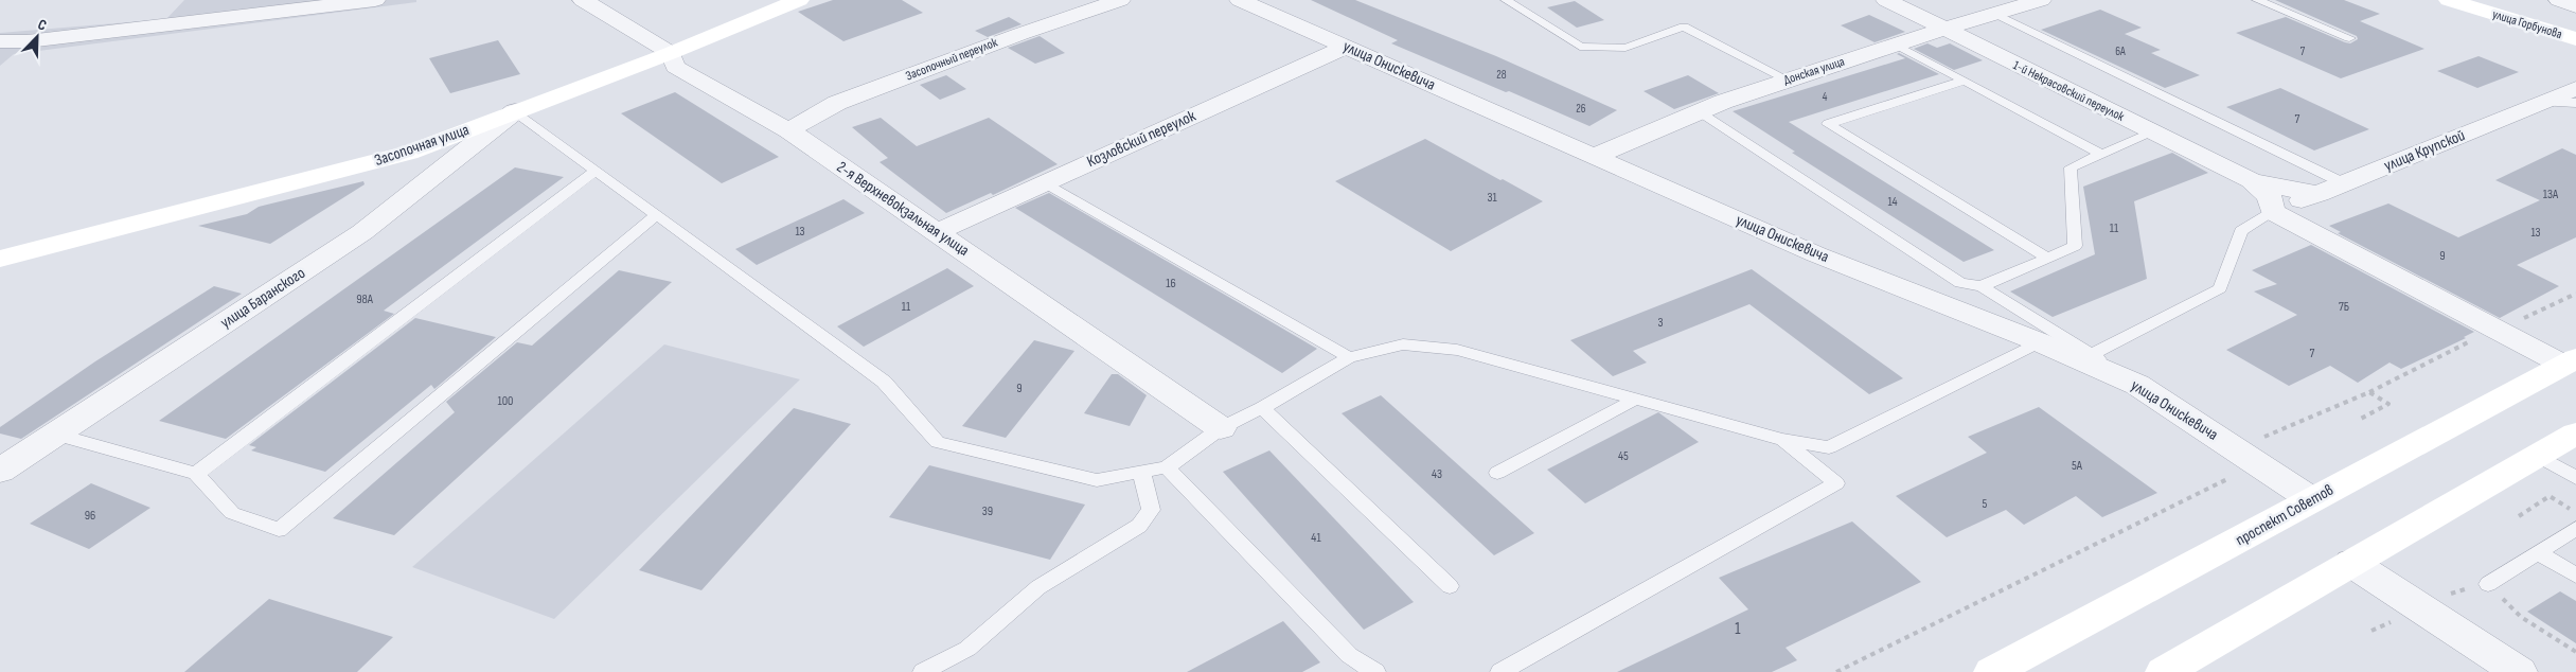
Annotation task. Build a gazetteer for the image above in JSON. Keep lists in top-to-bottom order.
{
  "streets": {
    "main road": ["улица Горбунова", "Засопочная улица", "проспект Советов"],
    "street": [
      "Засопочный переулок",
      "улица Онискевича",
      "Донская улица",
      "1-й Некрасовский переулок",
      "Козловский переулок",
      "улица Крупской",
      "2-я Верхневокзальная улица",
      "улица Баранского"
    ]
  },
  "crossings": [
    ["Засопочный переулок", "2-я Верхневокзальная улица"],
    ["улица Онискевича", "Донская улица"],
    ["улица Онискевича", "Козловский переулок"],
    ["улица Онискевича", "проспект Советов"],
    ["Донская улица", "1-й Некрасовский переулок"],
    ["Козловский переулок", "2-я Верхневокзальная улица"],
    ["Засопочная улица", "2-я Верхневокзальная улица"],
    ["Засопочная улица", "улица Баранского"]
  ],
  "house_numbers": [
    "6А",
    "7",
    "28",
    "4",
    "26",
    "7",
    "13А",
    "31",
    "14",
    "11",
    "13",
    "13",
    "9",
    "16",
    "98А",
    "11",
    "7Б",
    "3",
    "7",
    "9",
    "100",
    "45",
    "5А",
    "43",
    "5",
    "39",
    "96",
    "41",
    "1"
  ],
  "north": "top right"
}
